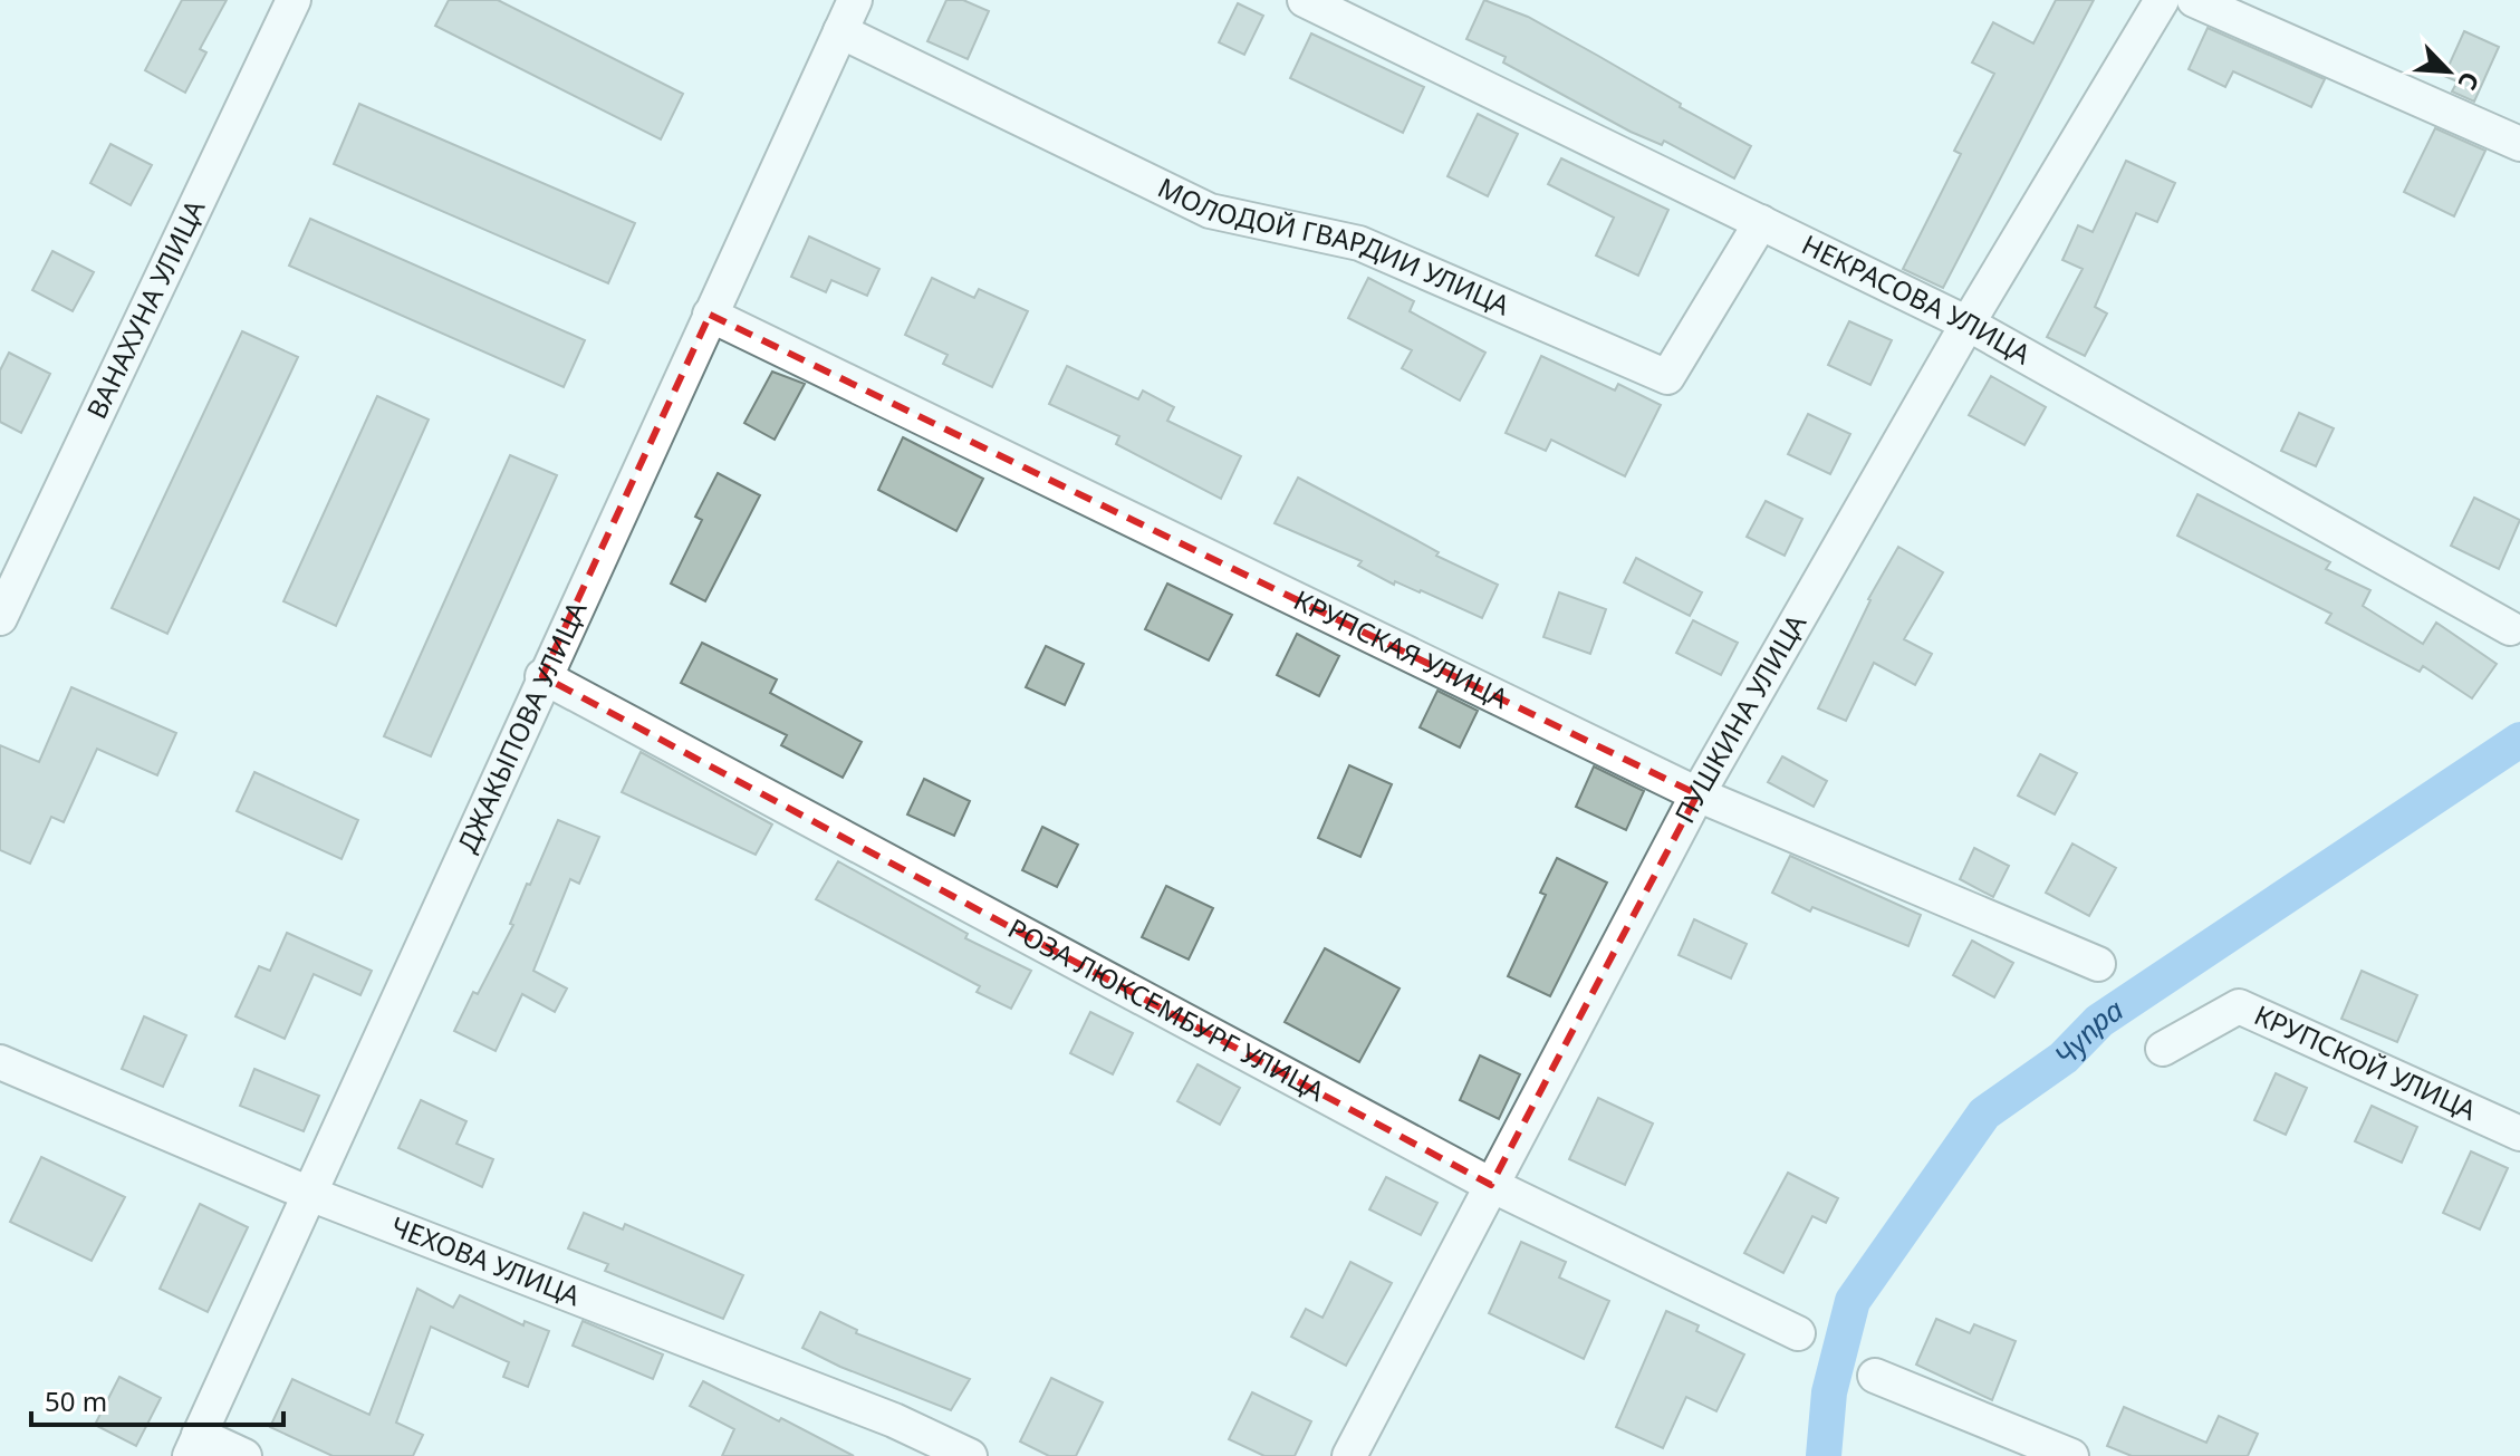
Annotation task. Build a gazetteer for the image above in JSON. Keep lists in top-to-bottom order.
{
  "streets": {
    "street": [
      "МОЛОДОЙ ГВАРДИИ УЛИЦА",
      "НЕКРАСОВА УЛИЦА",
      "ВАНАХУНА УЛИЦА",
      "КРУПСКАЯ УЛИЦА",
      "ПУШКИНА УЛИЦА",
      "ДЖАКЫПОВА УЛИЦА",
      "РОЗА ЛЮКСЕМБУРГ УЛИЦА",
      "КРУПСКОЙ УЛИЦА",
      "ЧЕХОВА УЛИЦА"
    ]
  },
  "crossings": [
    ["МОЛОДОЙ ГВАРДИИ УЛИЦА", "НЕКРАСОВА УЛИЦА"],
    ["МОЛОДОЙ ГВАРДИИ УЛИЦА", "ДЖАКЫПОВА УЛИЦА"],
    ["НЕКРАСОВА УЛИЦА", "ПУШКИНА УЛИЦА"],
    ["КРУПСКАЯ УЛИЦА", "ПУШКИНА УЛИЦА"],
    ["КРУПСКАЯ УЛИЦА", "ДЖАКЫПОВА УЛИЦА"],
    ["ПУШКИНА УЛИЦА", "РОЗА ЛЮКСЕМБУРГ УЛИЦА"],
    ["ДЖАКЫПОВА УЛИЦА", "РОЗА ЛЮКСЕМБУРГ УЛИЦА"],
    ["ДЖАКЫПОВА УЛИЦА", "ЧЕХОВА УЛИЦА"]
  ],
  "water": ["Чупра"],
  "scale_bar": "50 m",
  "north": "bottom right"
}
